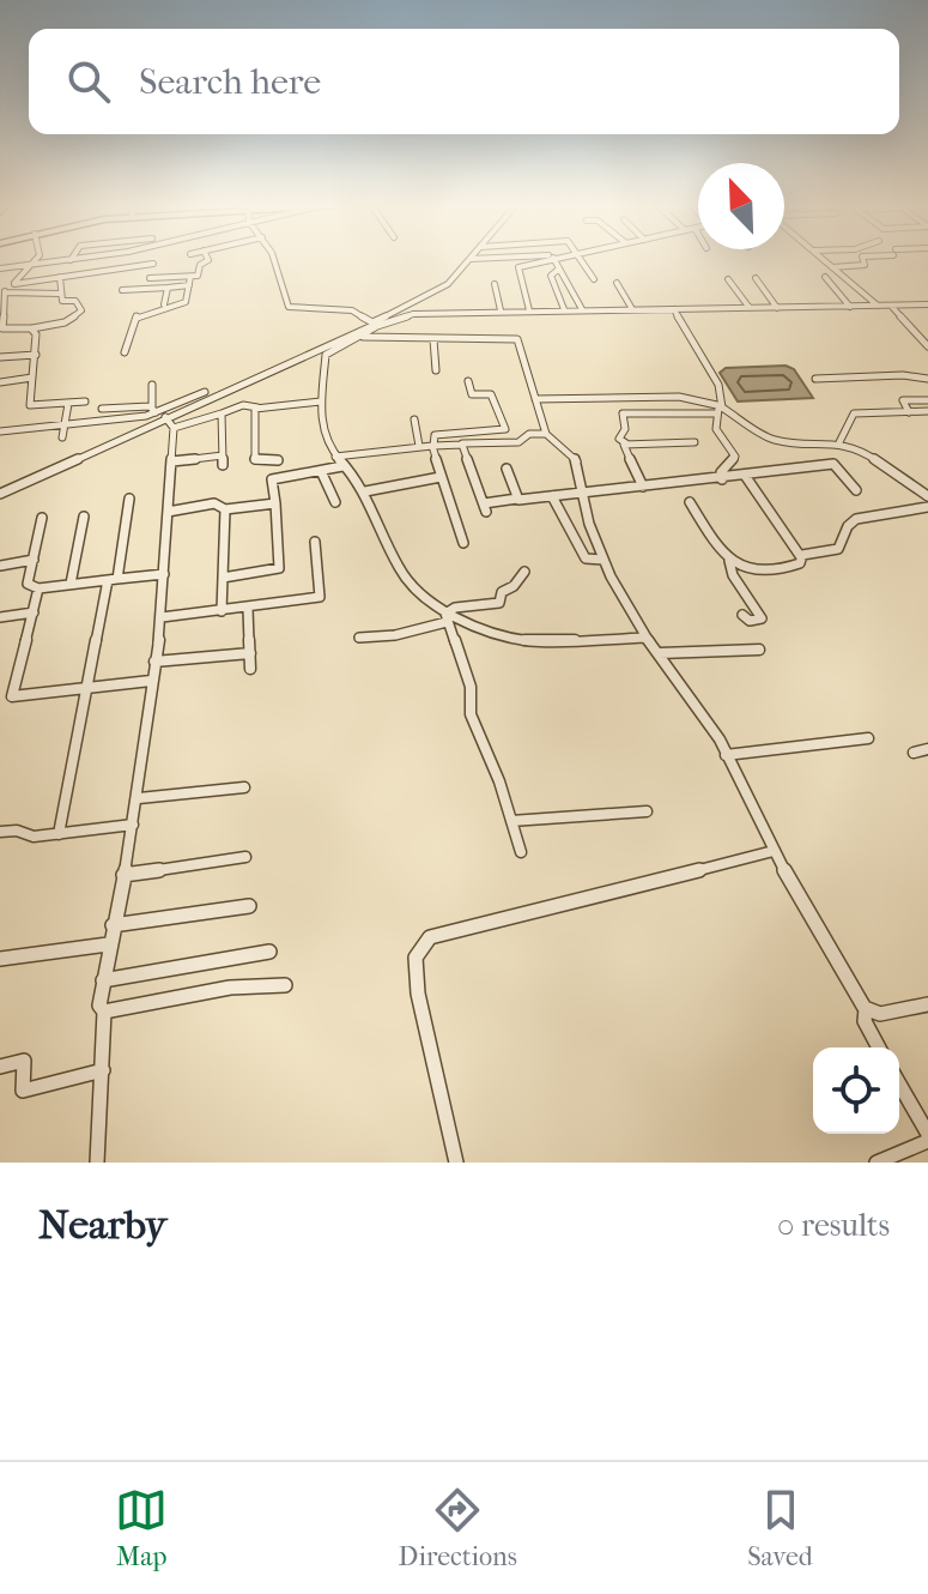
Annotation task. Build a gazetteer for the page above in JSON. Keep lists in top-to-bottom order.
{
  "north": "top left",
  "page": {
    "search": "Search here",
    "heading": ["Nearby", "0 results"],
    "nav": ["Map", "Directions", "Saved"]
  }
}
